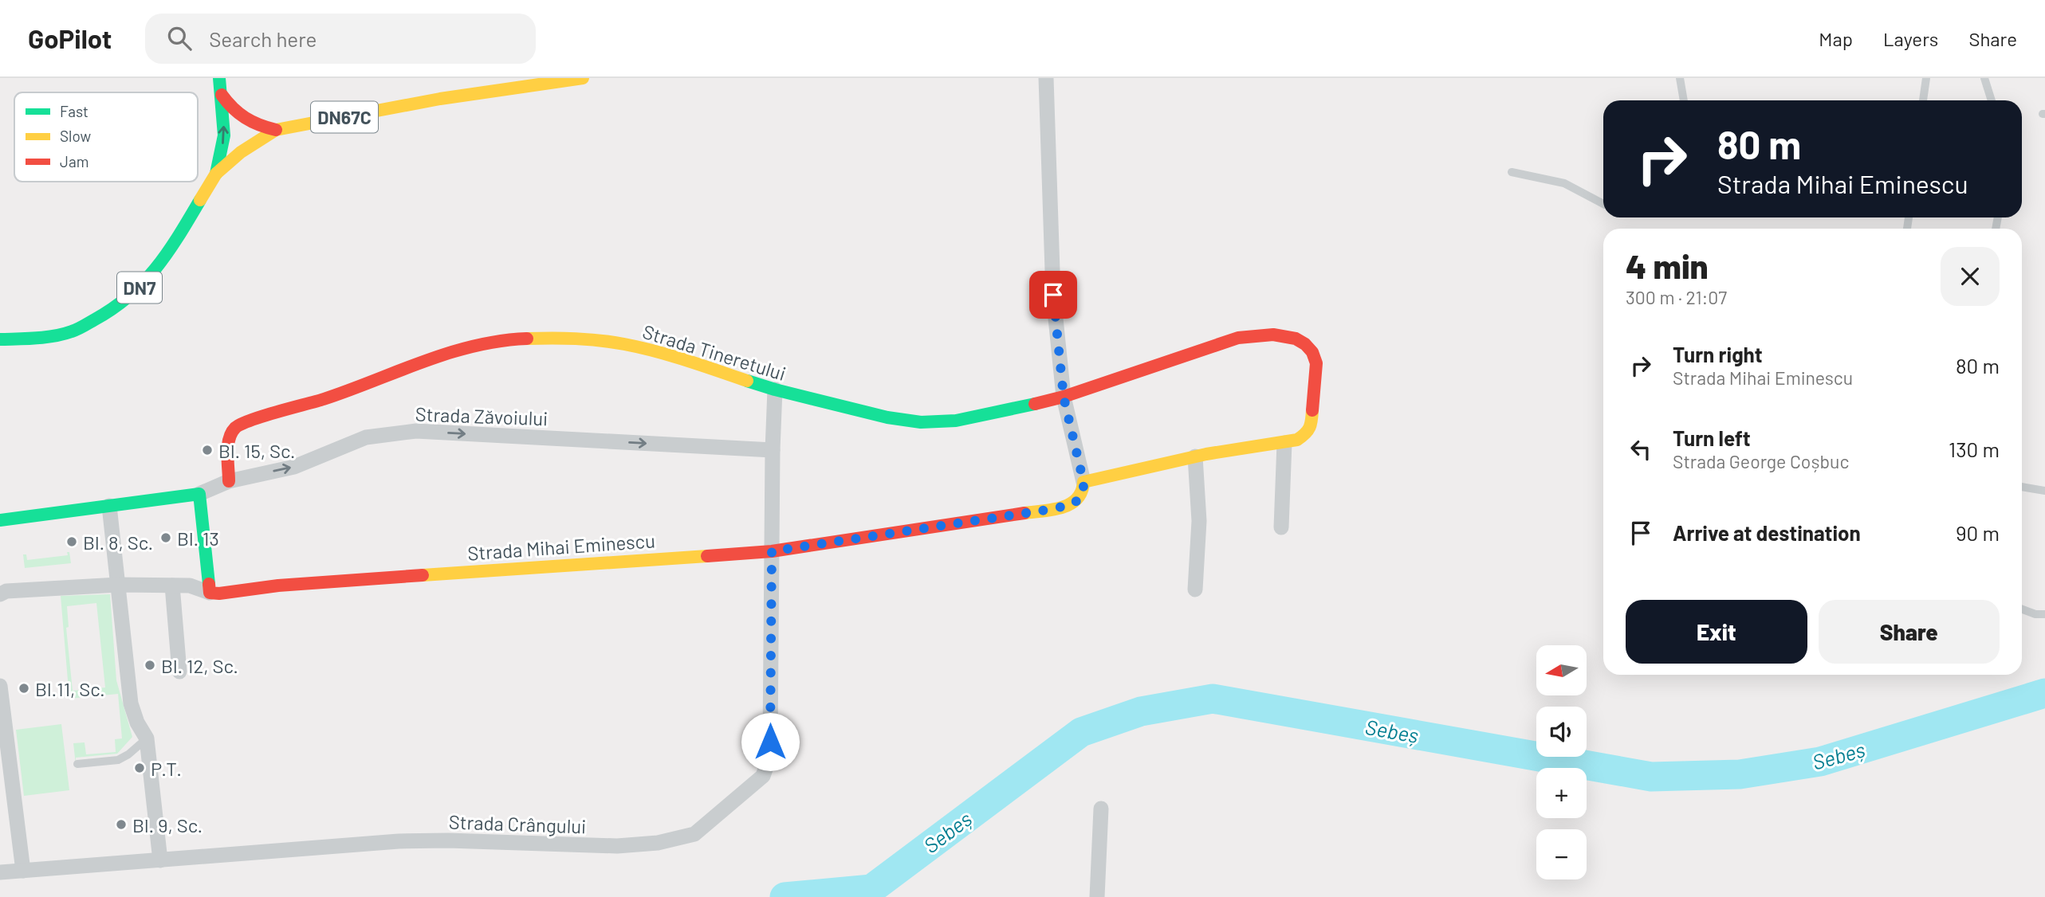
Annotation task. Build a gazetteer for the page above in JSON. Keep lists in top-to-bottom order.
{
  "streets": {
    "street": [
      "DN67C",
      "DN7",
      "Strada Tineretului",
      "Strada Zăvoiului",
      "Strada Mihai Eminescu",
      "Strada Crângului"
    ]
  },
  "crossings": [
    ["DN67C", "DN7"],
    ["Strada Tineretului", "Strada Zăvoiului"],
    ["Strada Tineretului", "Strada Crângului"],
    ["Strada Zăvoiului", "Strada Crângului"],
    ["Strada Mihai Eminescu", "Strada Crângului"]
  ],
  "one_way": ["Strada Zăvoiului"],
  "water": ["Sebeș"],
  "places": [
    "Bl. 15, Sc.",
    "Bl. 13",
    "Bl. 8, Sc.",
    "Bl. 12, Sc.",
    "Bl.11, Sc.",
    "P.T.",
    "Bl. 9, Sc."
  ],
  "legend": ["Fast", "Slow", "Jam"],
  "north": "left",
  "page": {
    "header": "GoPilot",
    "search": "Search here",
    "nav": ["Map", "Layers", "Share"],
    "turn": ["80 m", "Strada Mihai Eminescu"],
    "heading": ["4 min", "300 m · 21:07"],
    "list": [
      {
        "name": "Turn right",
        "note": "Strada Mihai Eminescu",
        "value": "80 m"
      },
      {
        "name": "Turn left",
        "note": "Strada George Coșbuc",
        "value": "130 m"
      },
      {
        "name": "Arrive at destination",
        "value": "90 m"
      }
    ],
    "buttons": ["Exit", "Share"],
    "map_buttons": ["+", "−"]
  }
}
